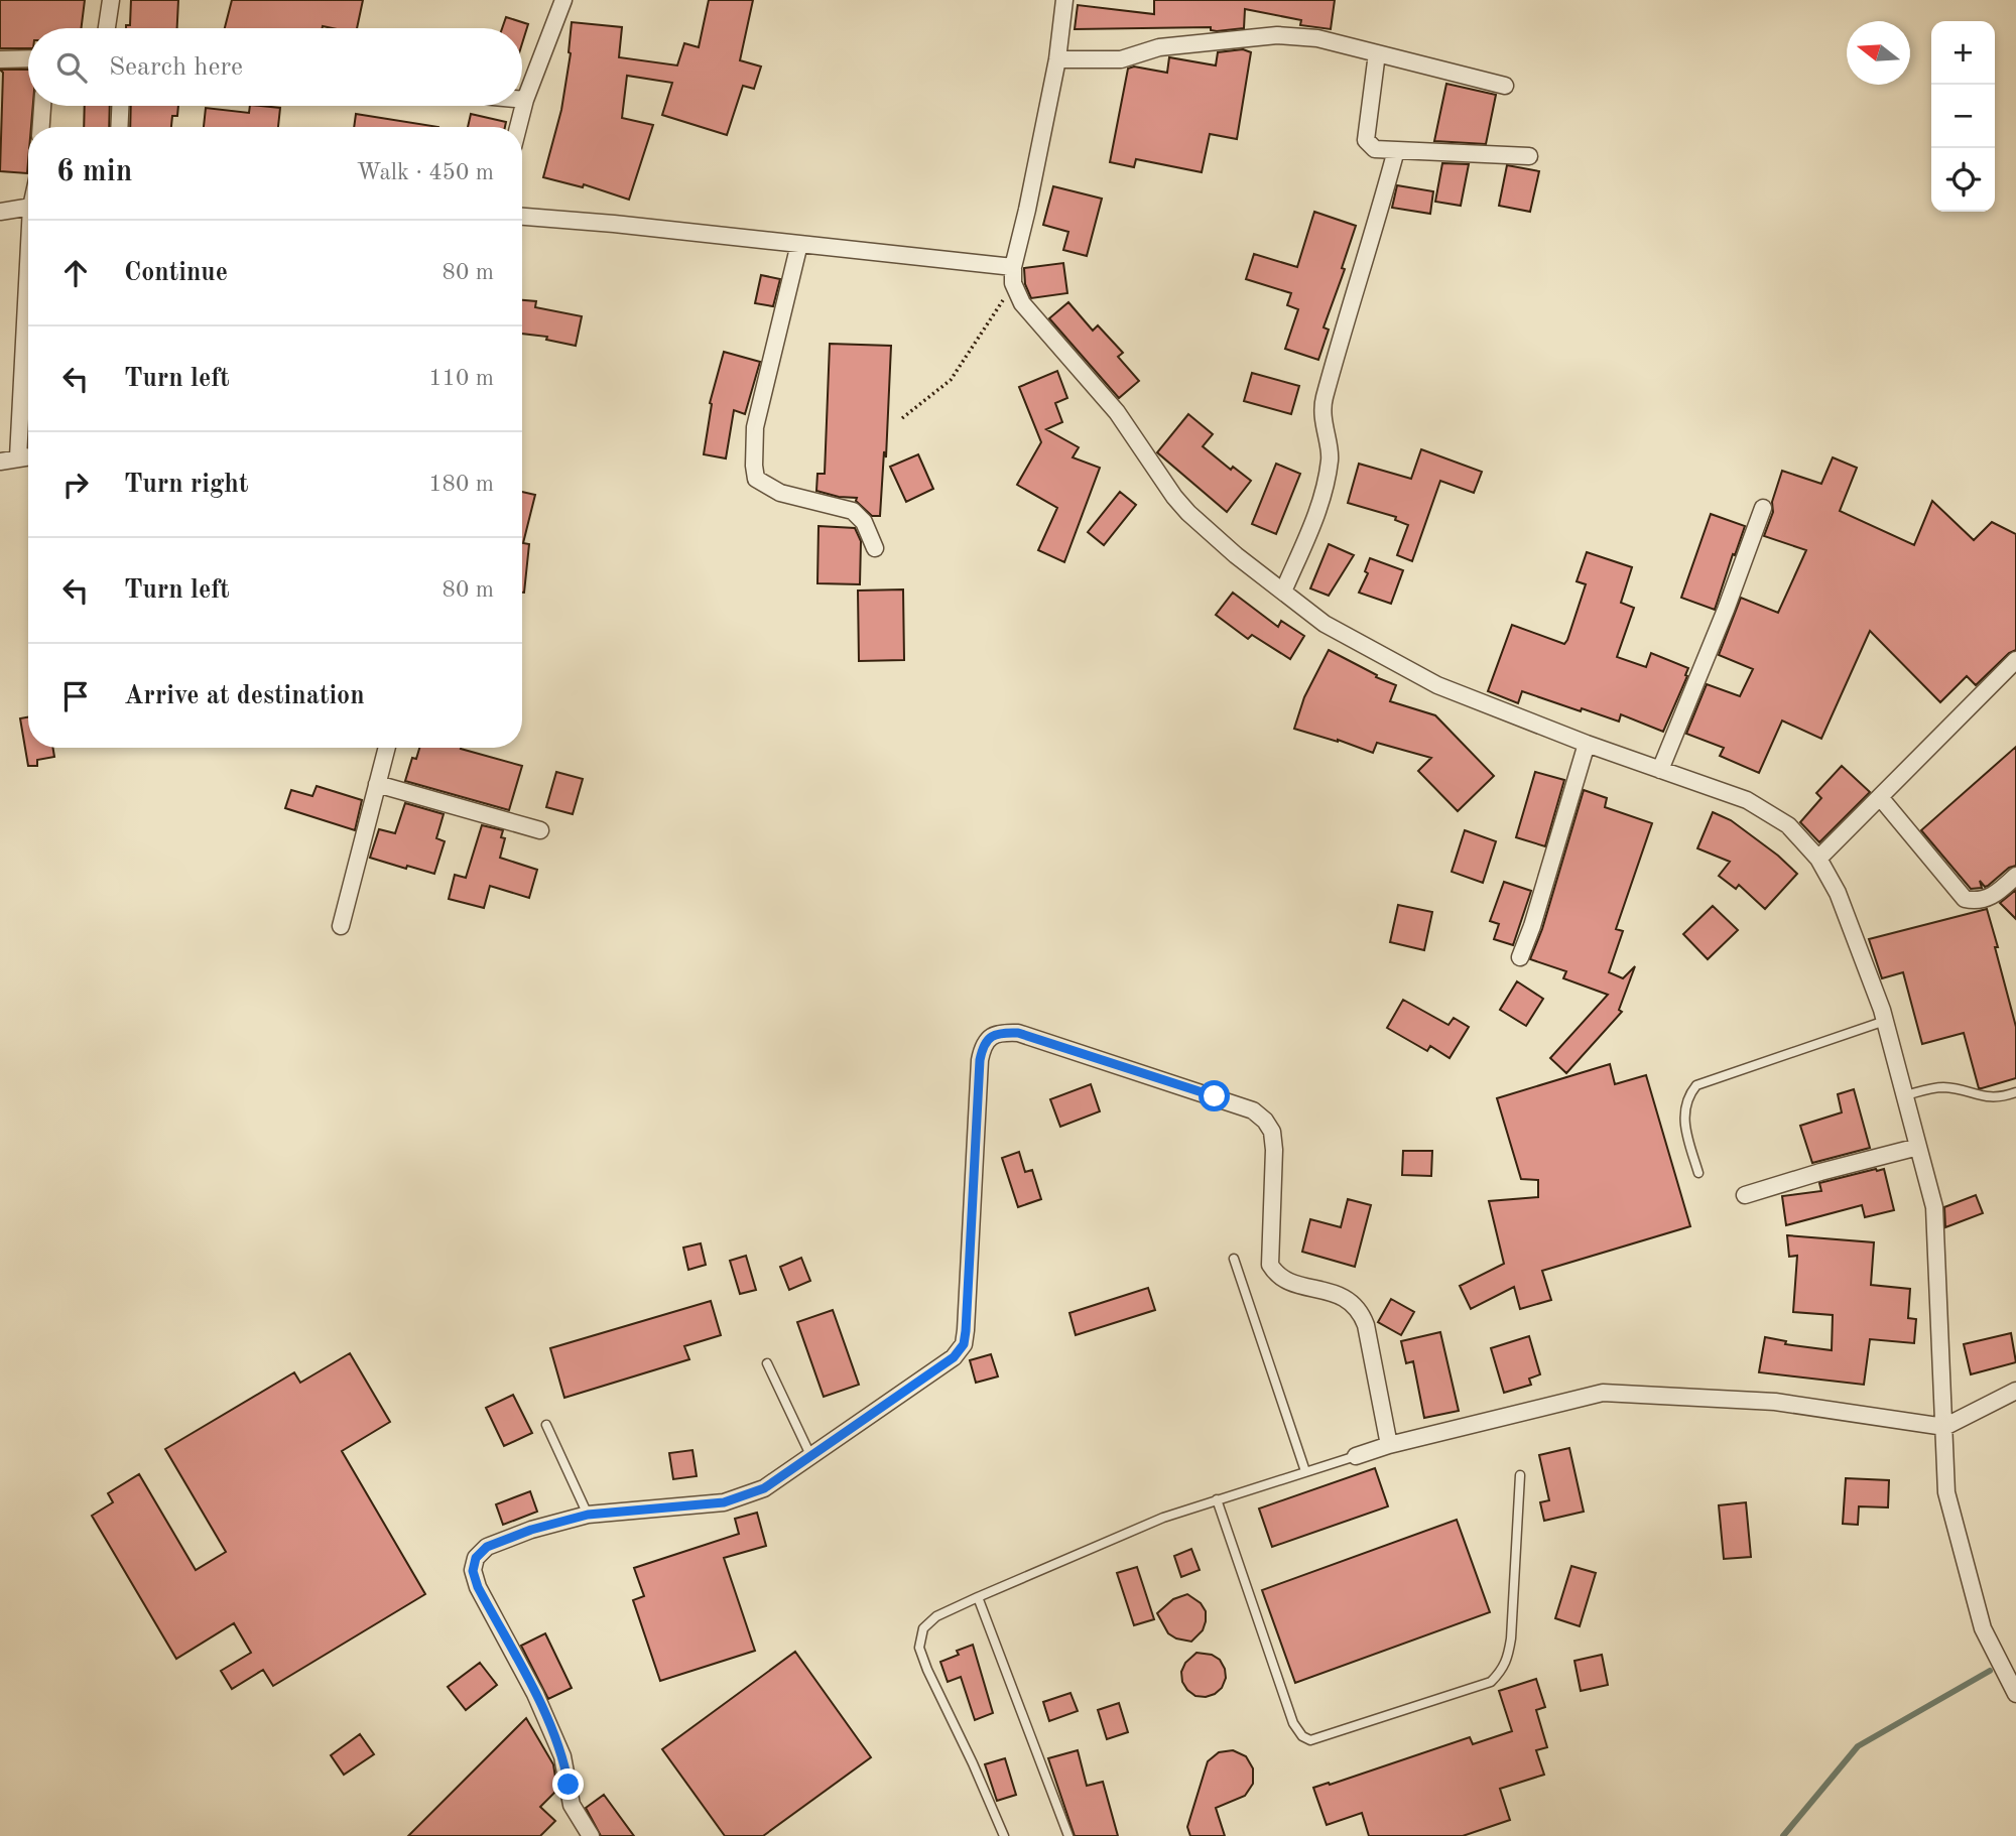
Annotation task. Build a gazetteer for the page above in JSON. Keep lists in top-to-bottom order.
{
  "north": "left",
  "page": {
    "map_buttons": ["+", "−"],
    "search": "Search here",
    "heading": ["6 min", "Walk · 450 m"],
    "list": [
      ["Continue", "80 m"],
      ["Turn left", "110 m"],
      ["Turn right", "180 m"],
      ["Turn left", "80 m"],
      "Arrive at destination"
    ]
  }
}
